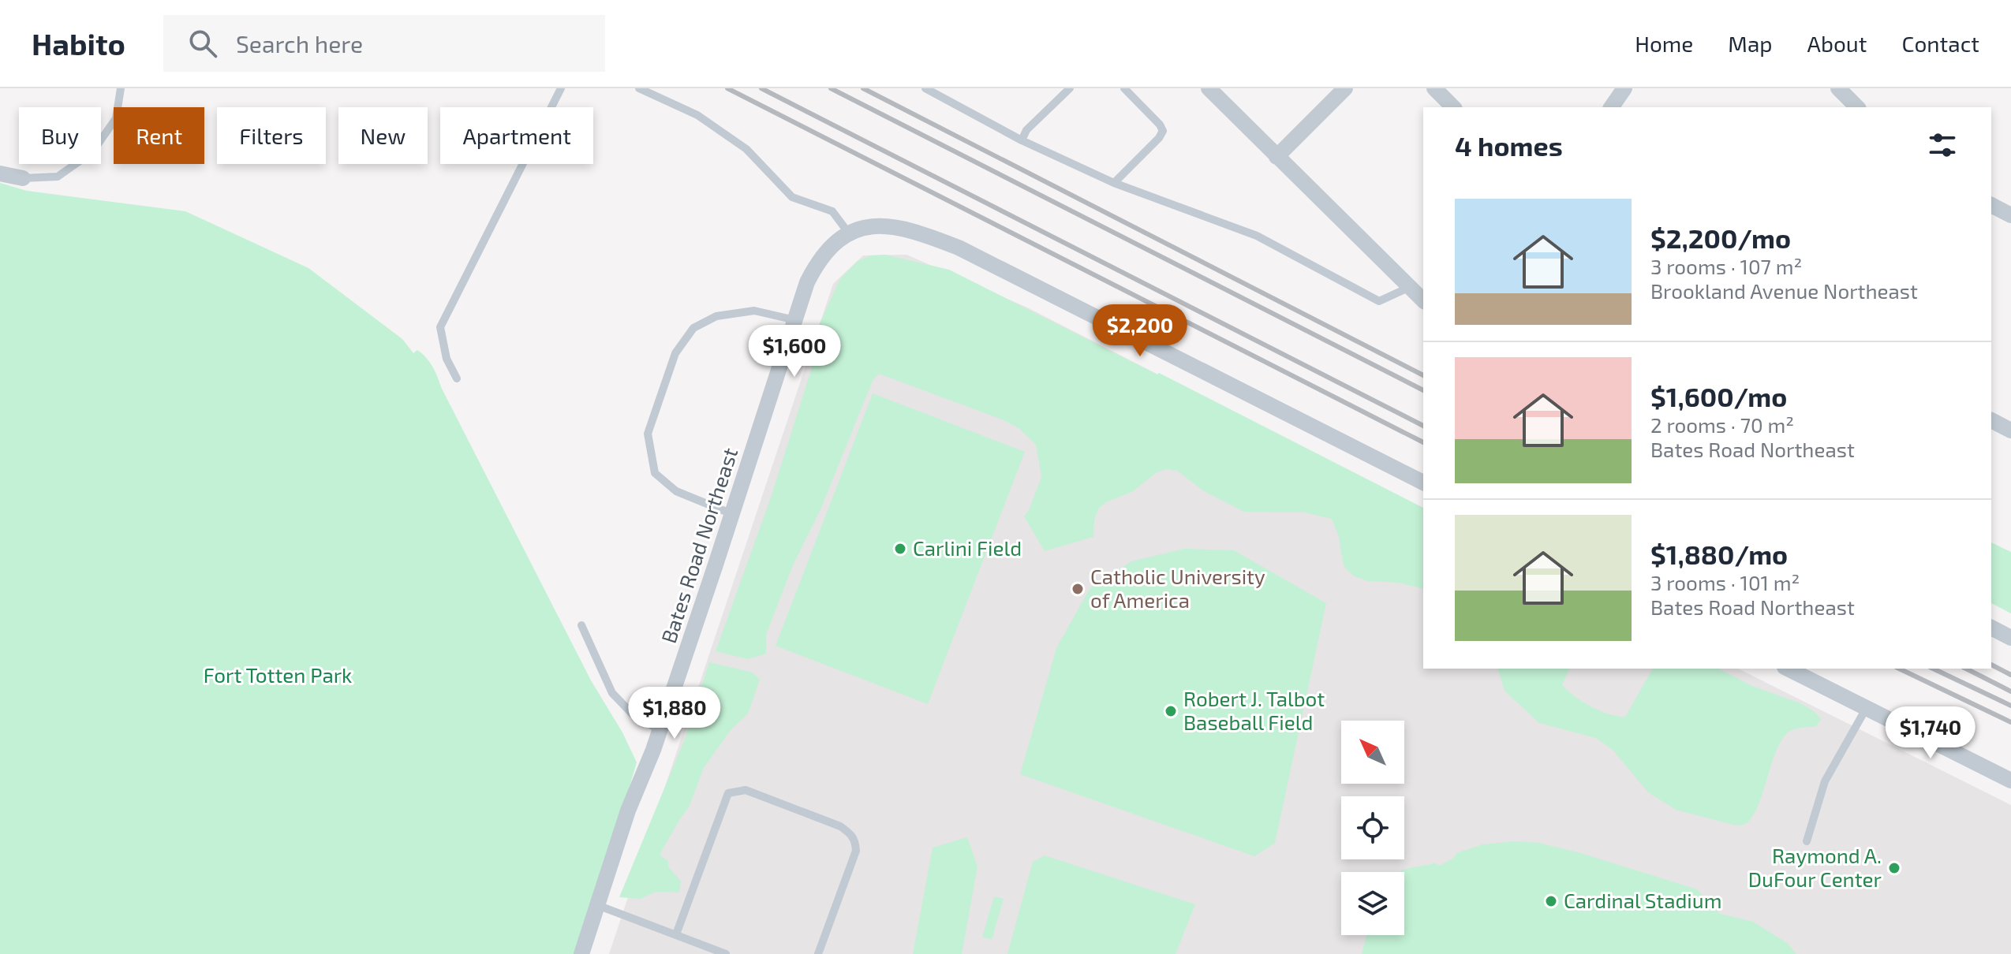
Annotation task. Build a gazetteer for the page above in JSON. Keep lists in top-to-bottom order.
{
  "streets": {
    "street": ["Bates Road Northeast"]
  },
  "parks": ["Fort Totten Park"],
  "places": [
    "Carlini Field",
    "Catholic University of America",
    "Robert J. Talbot Baseball Field",
    "Raymond A. DuFour Center",
    "Cardinal Stadium"
  ],
  "north": "top left",
  "page": {
    "header": "Habito",
    "search": "Search here",
    "nav": [
      "Home",
      "Map",
      "About",
      "Contact"
    ],
    "chip": [
      "Buy",
      "Rent",
      "Filters",
      "New",
      "Apartment"
    ],
    "heading": "4 homes",
    "list": [
      {
        "name": "$2,200/mo",
        "note": "3 rooms · 107 m² · Brookland Avenue Northeast"
      },
      {
        "name": "$1,600/mo",
        "note": "2 rooms · 70 m² · Bates Road Northeast"
      },
      {
        "name": "$1,880/mo",
        "note": "3 rooms · 101 m² · Bates Road Northeast"
      }
    ],
    "price": [
      "$2,200",
      "$1,600",
      "$1,880",
      "$1,740"
    ]
  }
}
